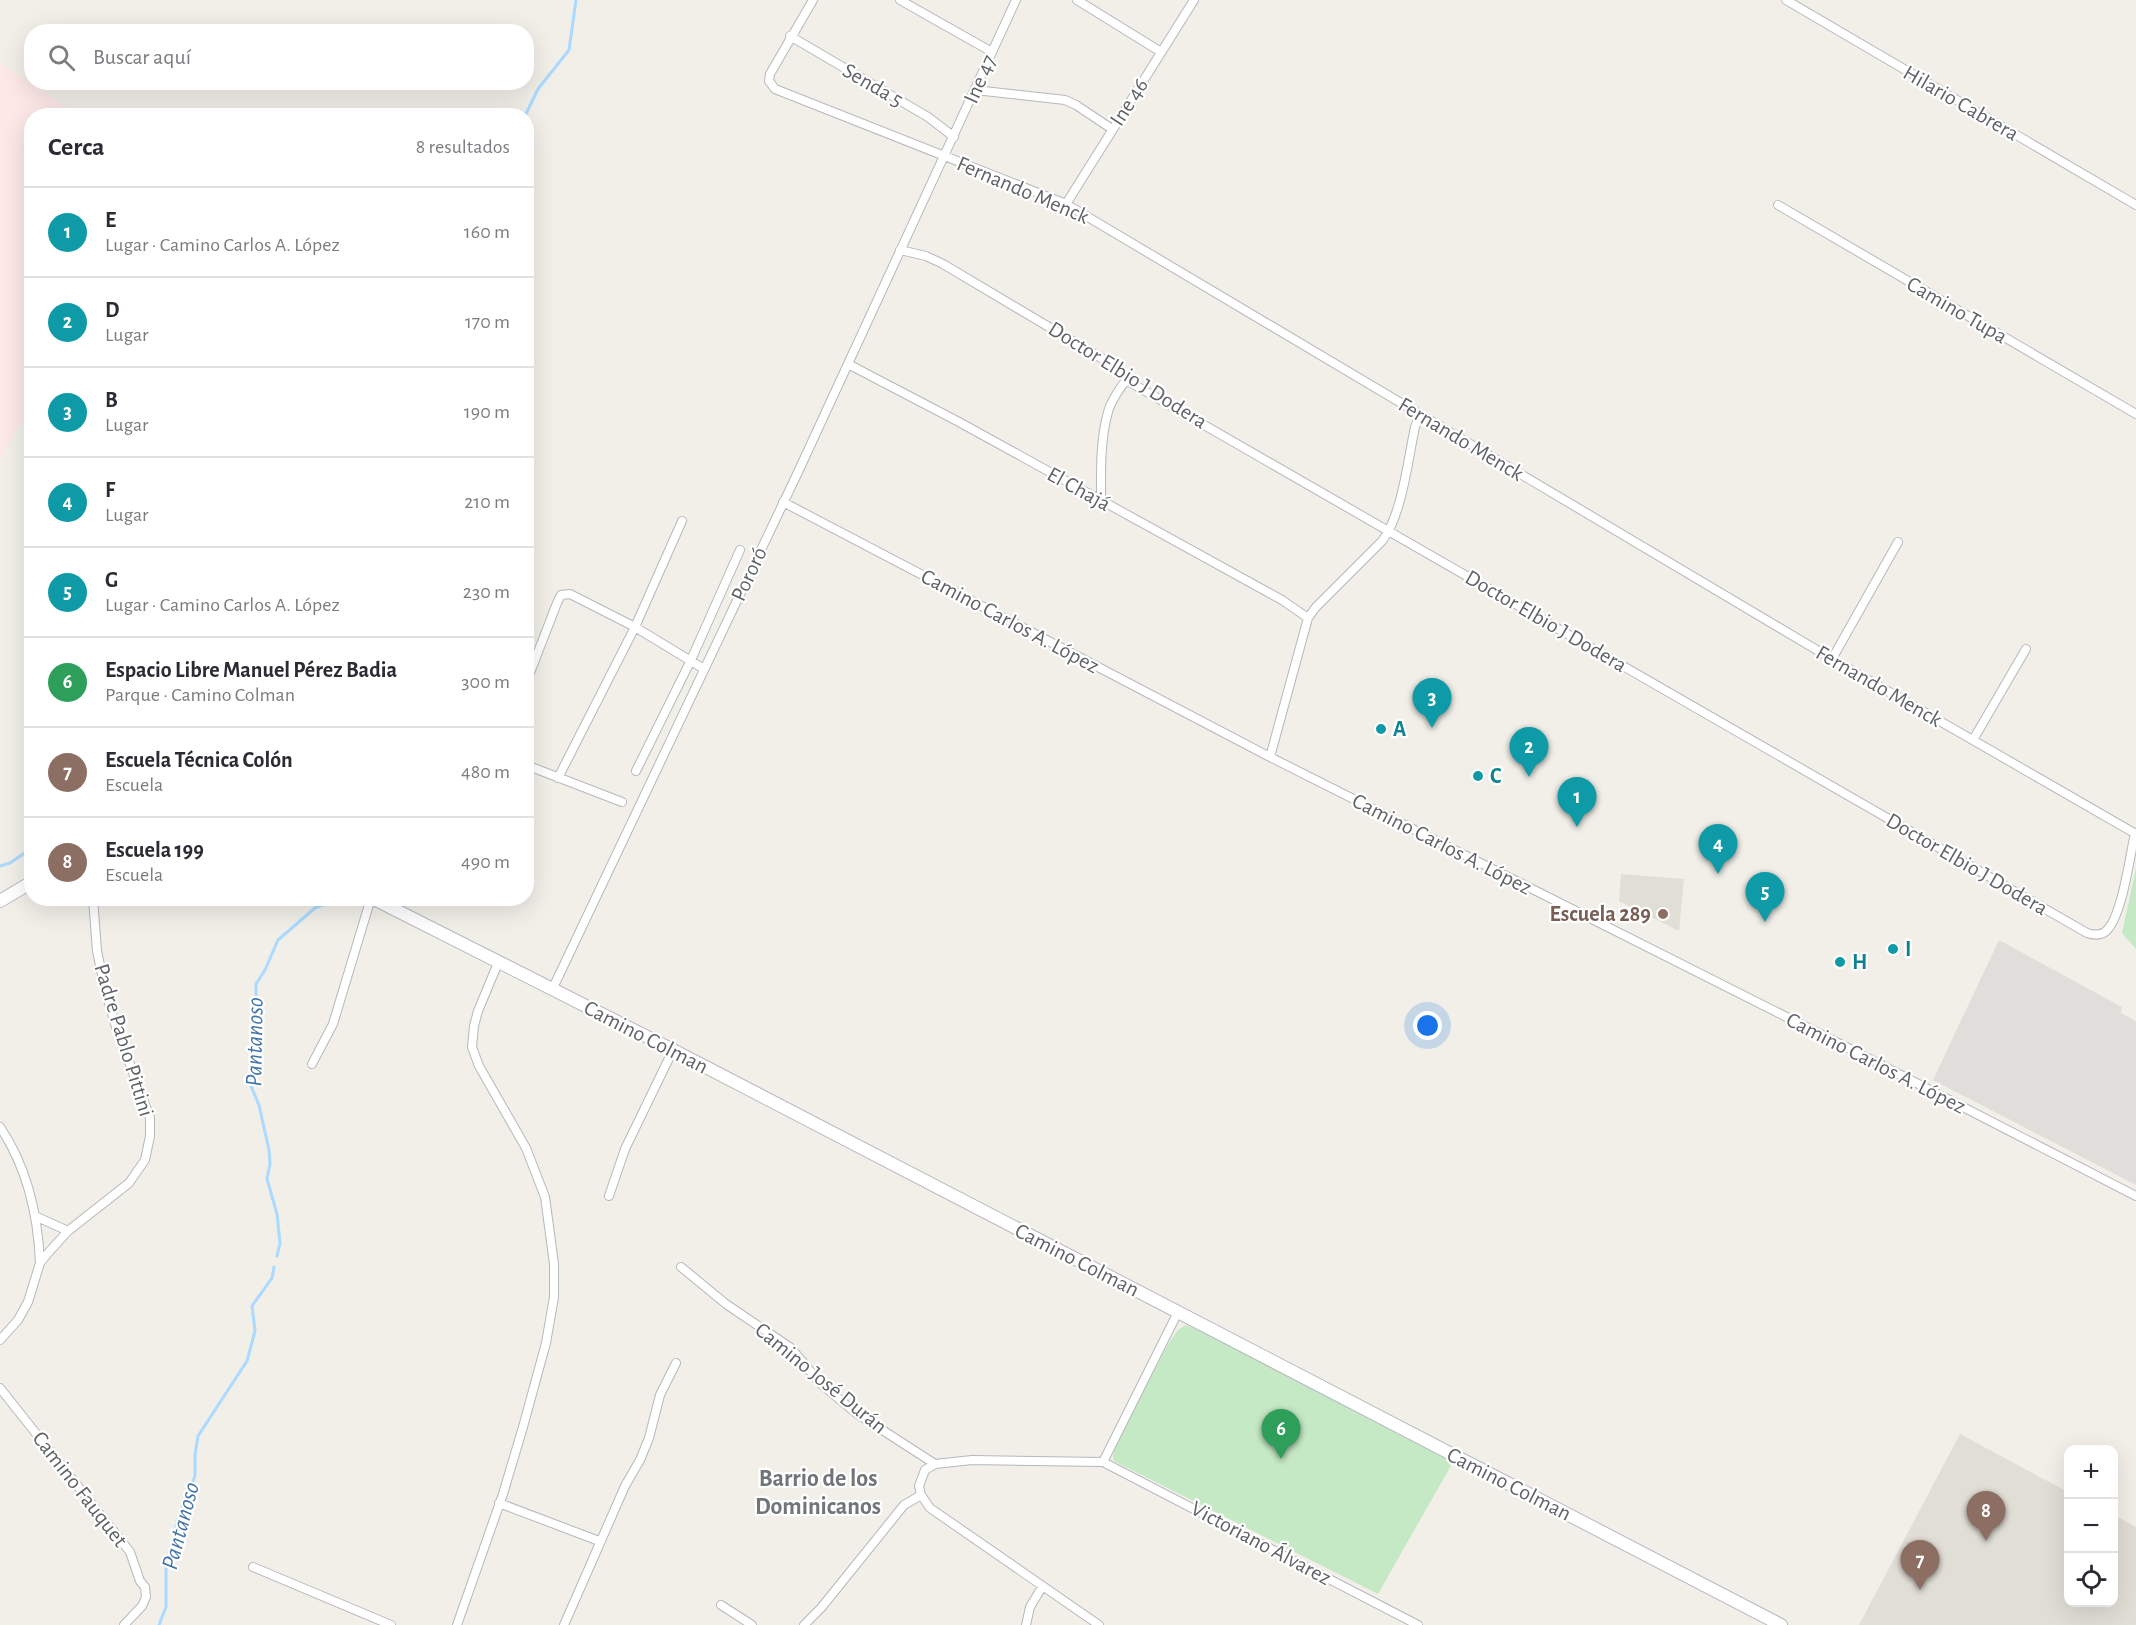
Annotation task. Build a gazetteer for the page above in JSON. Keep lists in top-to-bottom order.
{
  "streets": {
    "street": [
      "Ine 47",
      "Senda 5",
      "Ine 46",
      "Hilario Cabrera",
      "Fernando Menck",
      "Camino Tupa",
      "Doctor Elbio J Dodera",
      "El Chajá",
      "Pororó",
      "Camino Carlos A. López",
      "Camino Colman",
      "Padre Pablo Pittini",
      "Camino José Durán",
      "Camino Fauquet",
      "Victoriano Álvarez"
    ]
  },
  "crossings": [
    ["Ine 47", "Senda 5"],
    ["Ine 47", "Fernando Menck"],
    ["Ine 47", "Pororó"],
    ["Senda 5", "Fernando Menck"],
    ["Ine 46", "Fernando Menck"],
    ["Fernando Menck", "Doctor Elbio J Dodera"],
    ["Fernando Menck", "Pororó"],
    ["Doctor Elbio J Dodera", "Pororó"],
    ["El Chajá", "Pororó"],
    ["Pororó", "Camino Carlos A. López"],
    ["Pororó", "Camino Colman"]
  ],
  "districts": ["Barrio de los Dominicanos"],
  "water": ["Pantanoso"],
  "places": [
    "A",
    "C",
    "Escuela 289",
    "I",
    "H"
  ],
  "page": {
    "search": "Buscar aquí",
    "heading": ["Cerca", "8 resultados"],
    "list": [
      {
        "mark": "1",
        "name": "E",
        "note": "Lugar · Camino Carlos A. López",
        "value": "160 m"
      },
      {
        "mark": "2",
        "name": "D",
        "note": "Lugar",
        "value": "170 m"
      },
      {
        "mark": "3",
        "name": "B",
        "note": "Lugar",
        "value": "190 m"
      },
      {
        "mark": "4",
        "name": "F",
        "note": "Lugar",
        "value": "210 m"
      },
      {
        "mark": "5",
        "name": "G",
        "note": "Lugar · Camino Carlos A. López",
        "value": "230 m"
      },
      {
        "mark": "6",
        "name": "Espacio Libre Manuel Pérez Badia",
        "note": "Parque · Camino Colman",
        "value": "300 m"
      },
      {
        "mark": "7",
        "name": "Escuela Técnica Colón",
        "note": "Escuela",
        "value": "480 m"
      },
      {
        "mark": "8",
        "name": "Escuela 199",
        "note": "Escuela",
        "value": "490 m"
      }
    ],
    "pins": [
      "3",
      "2",
      "1",
      "4",
      "5",
      "6",
      "8",
      "7"
    ],
    "map_buttons": ["+", "−"]
  }
}
